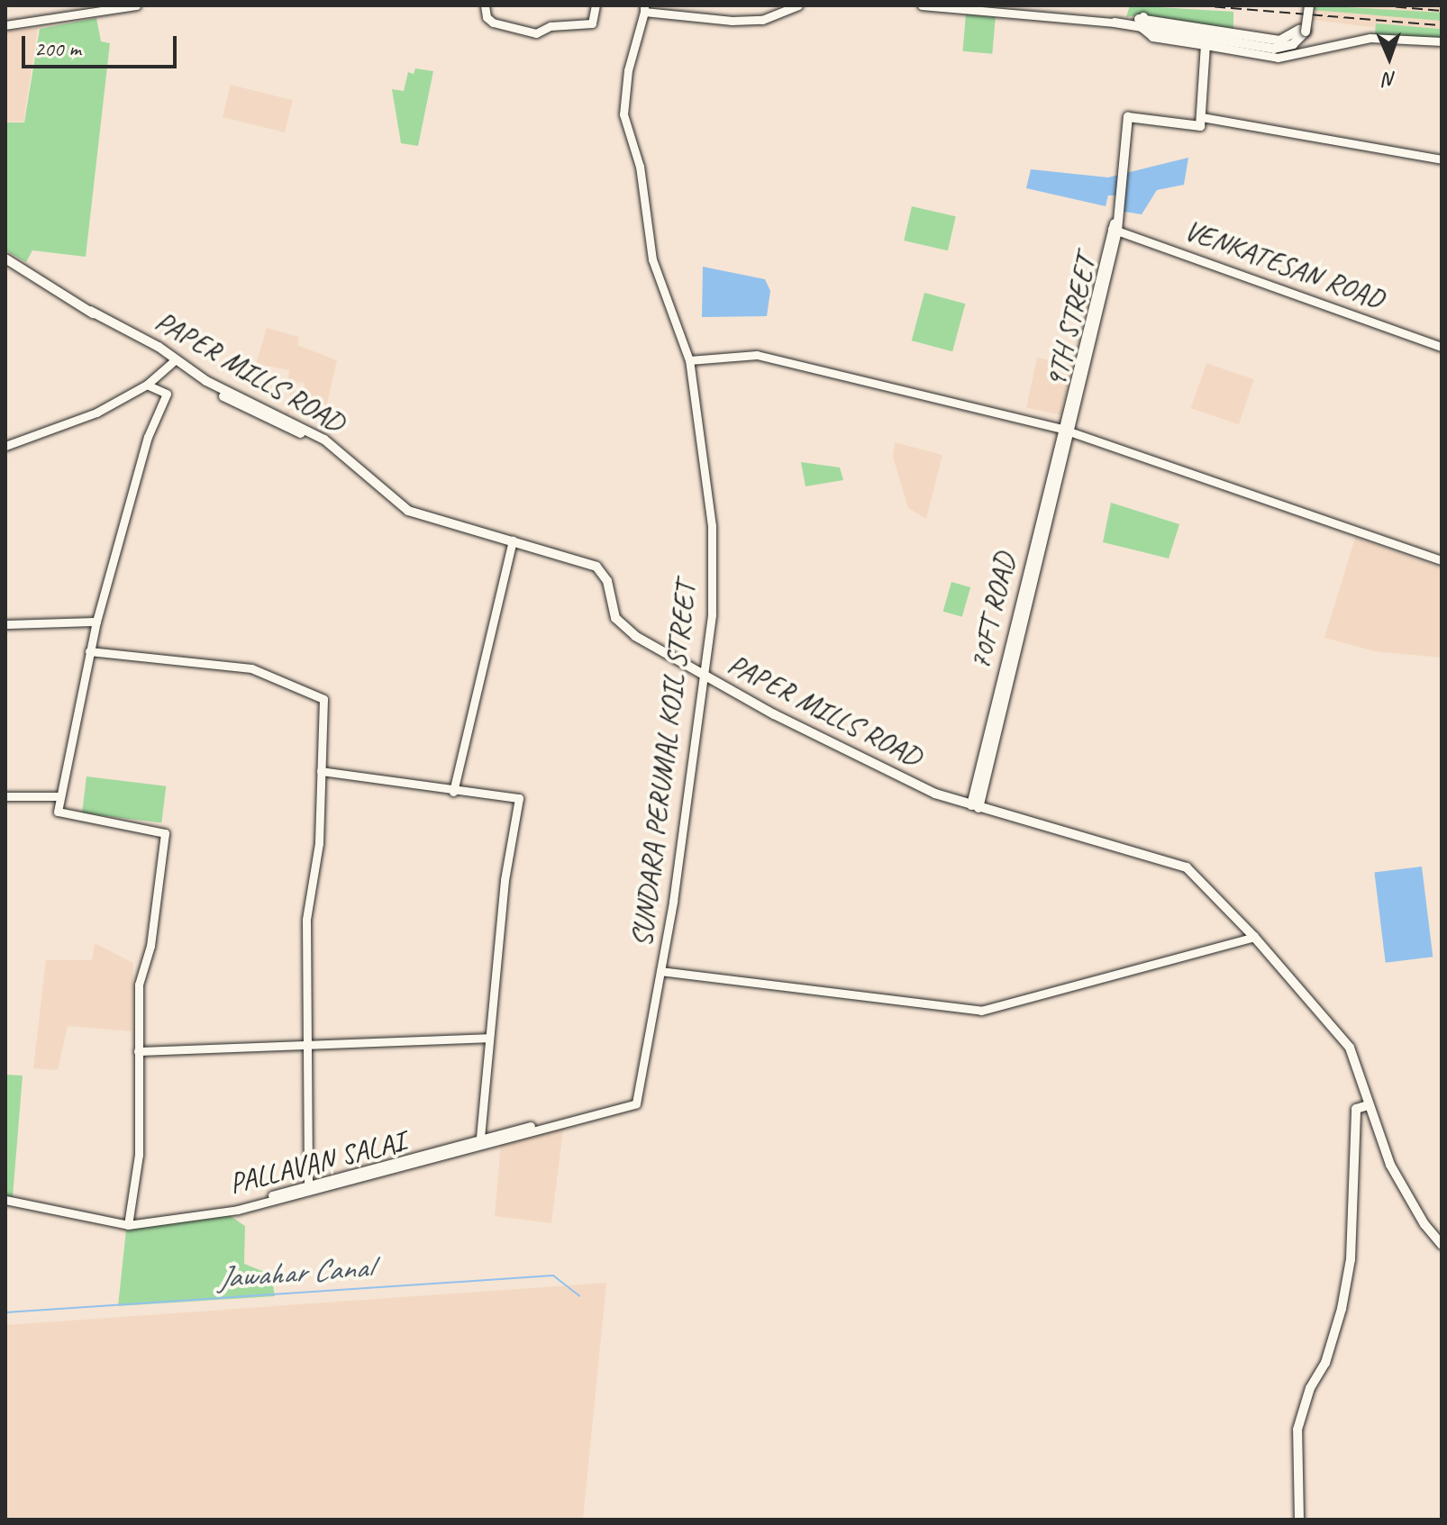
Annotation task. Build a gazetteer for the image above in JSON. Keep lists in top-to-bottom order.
{
  "streets": {
    "main road": ["9TH STREET", "PAPER MILLS ROAD", "70FT ROAD"],
    "street": ["VENKATESAN ROAD", "SUNDARA PERUMAL KOIL STREET", "PALLAVAN SALAI"]
  },
  "crossings": [
    ["VENKATESAN ROAD", "9TH STREET"],
    ["9TH STREET", "70FT ROAD"],
    ["PAPER MILLS ROAD", "70FT ROAD"],
    ["PAPER MILLS ROAD", "SUNDARA PERUMAL KOIL STREET"],
    ["SUNDARA PERUMAL KOIL STREET", "PALLAVAN SALAI"]
  ],
  "water": ["Jawahar Canal"],
  "scale_bar": "200 m",
  "north": "bottom"
}
